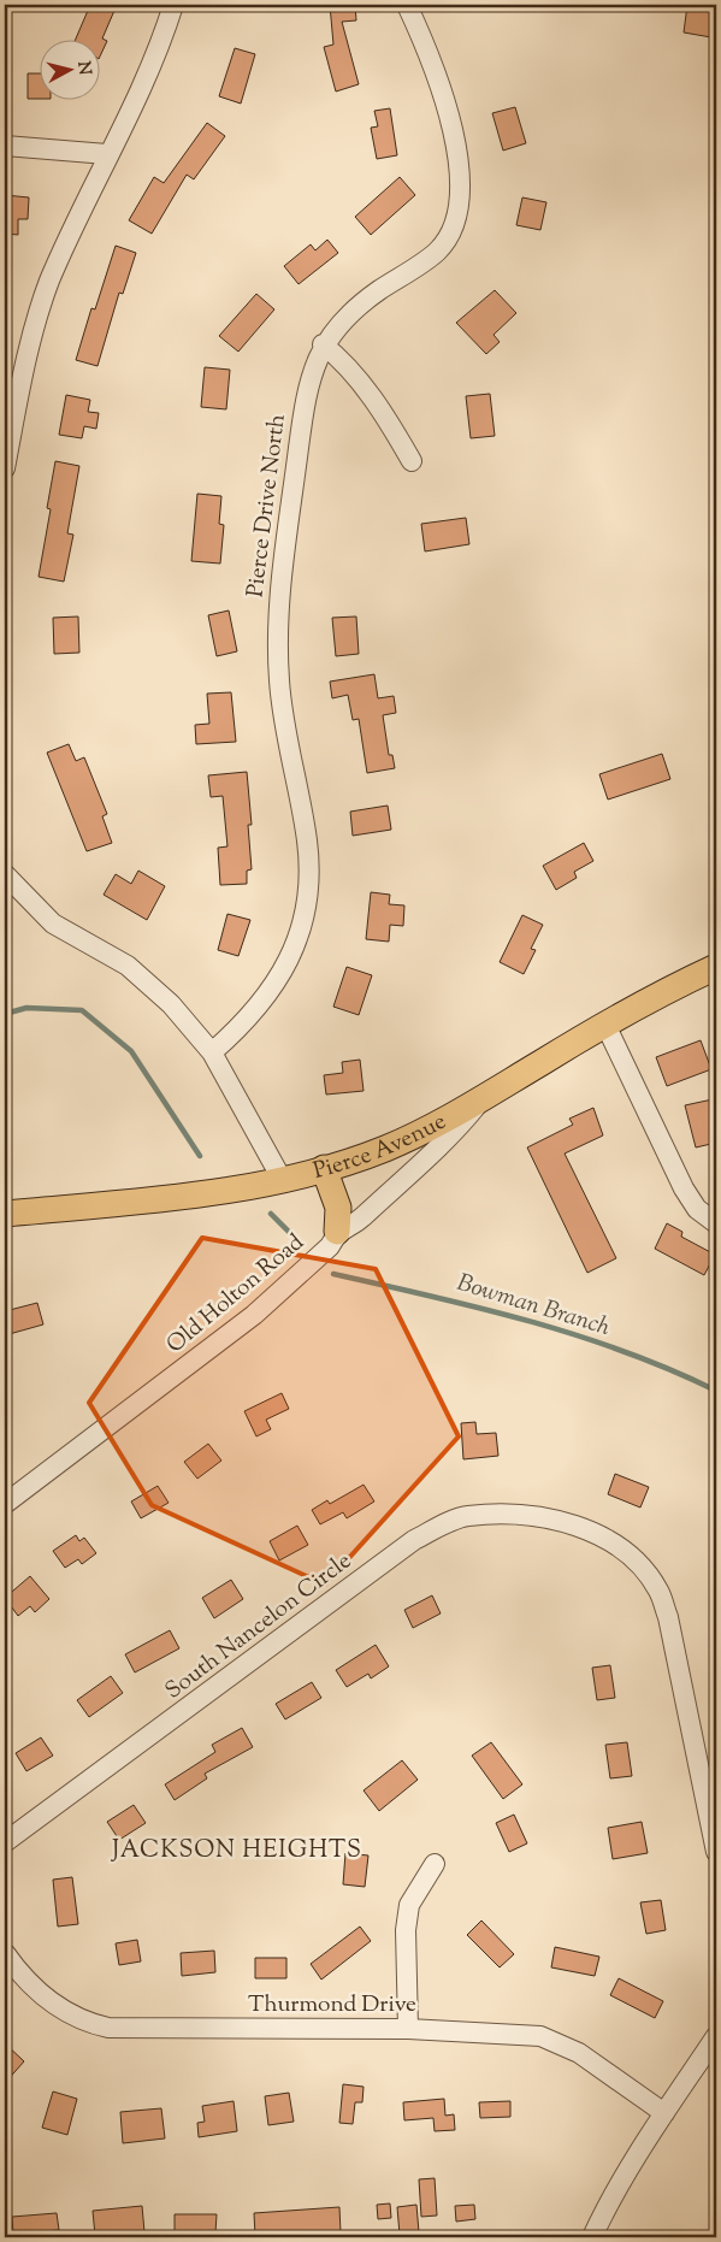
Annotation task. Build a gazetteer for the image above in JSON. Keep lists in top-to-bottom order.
{
  "streets": {
    "main road": ["Pierce Avenue"],
    "street": [
      "Pierce Drive North",
      "Old Holton Road",
      "South Nancelon Circle",
      "Thurmond Drive"
    ]
  },
  "crossings": [
    ["Pierce Avenue", "Old Holton Road"]
  ],
  "districts": ["JACKSON HEIGHTS"],
  "water": ["Bowman Branch"],
  "north": "right"
}
